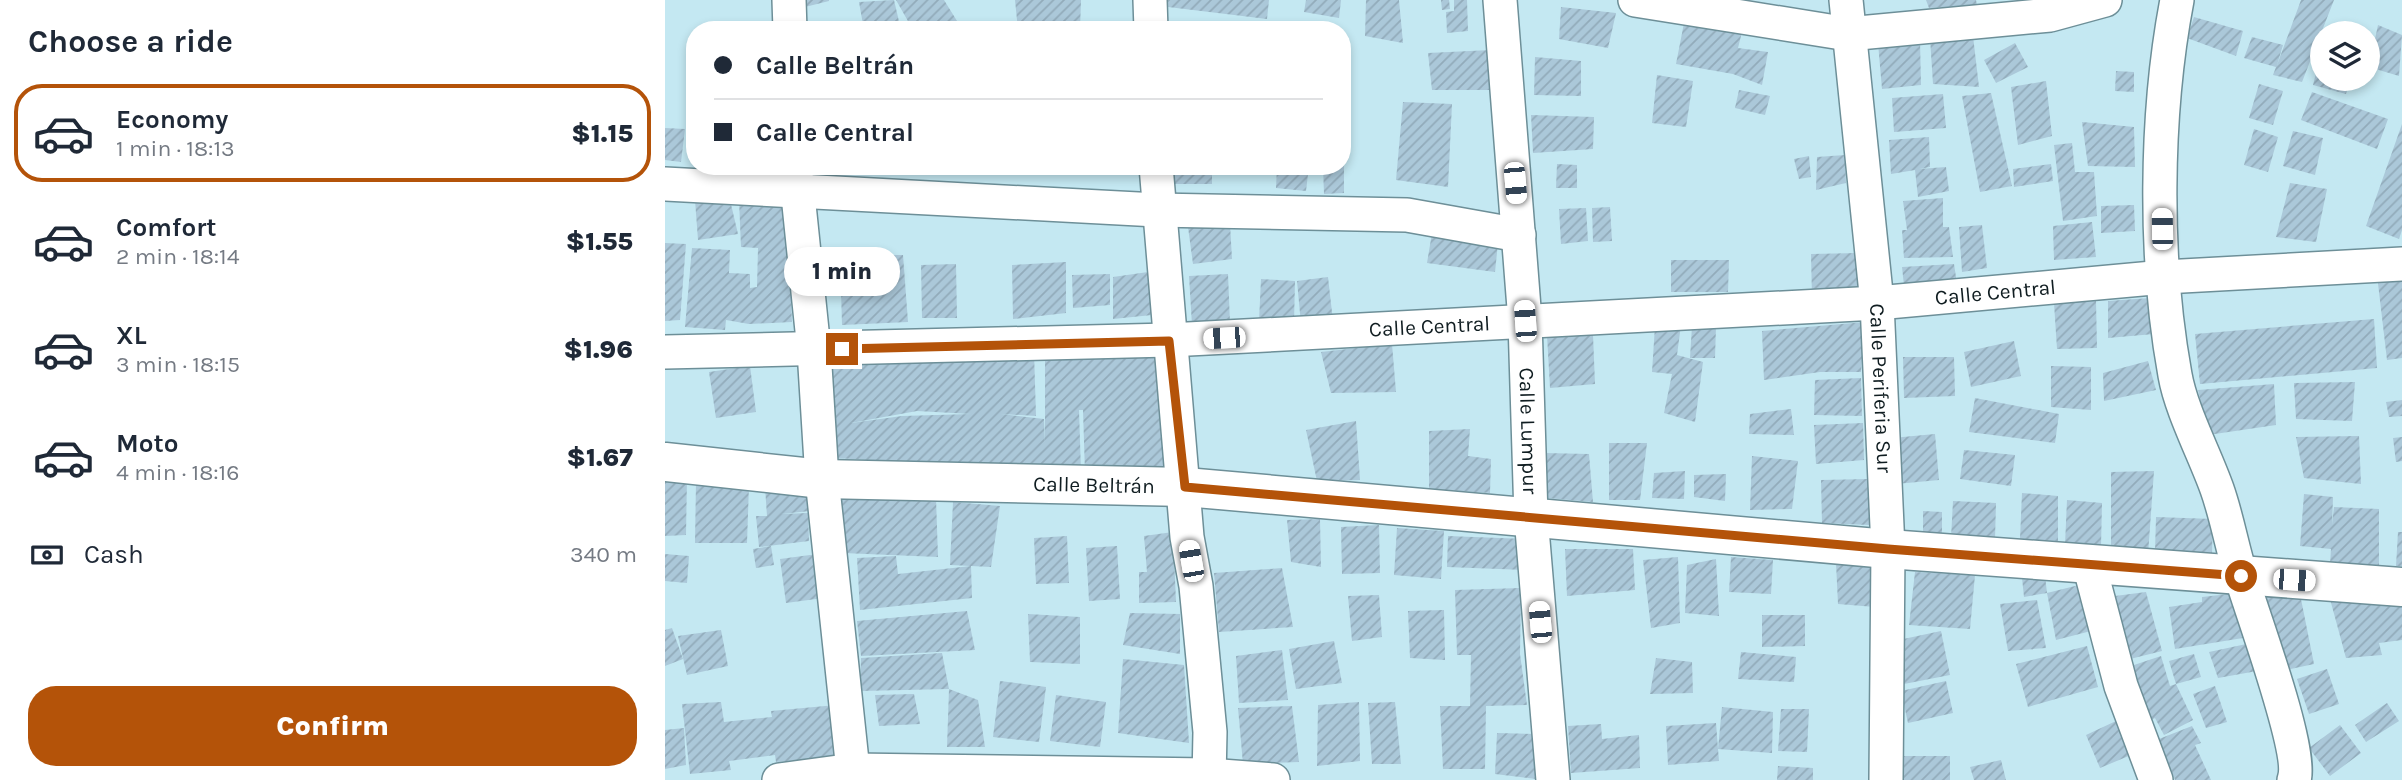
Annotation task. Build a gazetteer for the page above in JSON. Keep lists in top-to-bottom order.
{
  "streets": {
    "main road": ["Calle Beltrán"],
    "street": ["Calle Central", "Calle Periferia Sur", "Calle Lumpur"]
  },
  "crossings": [
    ["Calle Central", "Calle Periferia Sur"],
    ["Calle Central", "Calle Lumpur"],
    ["Calle Periferia Sur", "Calle Beltrán"],
    ["Calle Lumpur", "Calle Beltrán"]
  ],
  "page": {
    "heading": "Choose a ride",
    "banner": ["Calle Beltrán", "Calle Central"],
    "list": [
      {
        "name": "Economy",
        "note": "1 min · 18:13",
        "value": "$1.15"
      },
      {
        "name": "Comfort",
        "note": "2 min · 18:14",
        "value": "$1.55"
      },
      {
        "name": "XL",
        "note": "3 min · 18:15",
        "value": "$1.96"
      },
      {
        "name": "Moto",
        "note": "4 min · 18:16",
        "value": "$1.67"
      }
    ],
    "bubble": "1 min",
    "pay": ["Cash", "340 m"],
    "buttons": "Confirm"
  }
}
